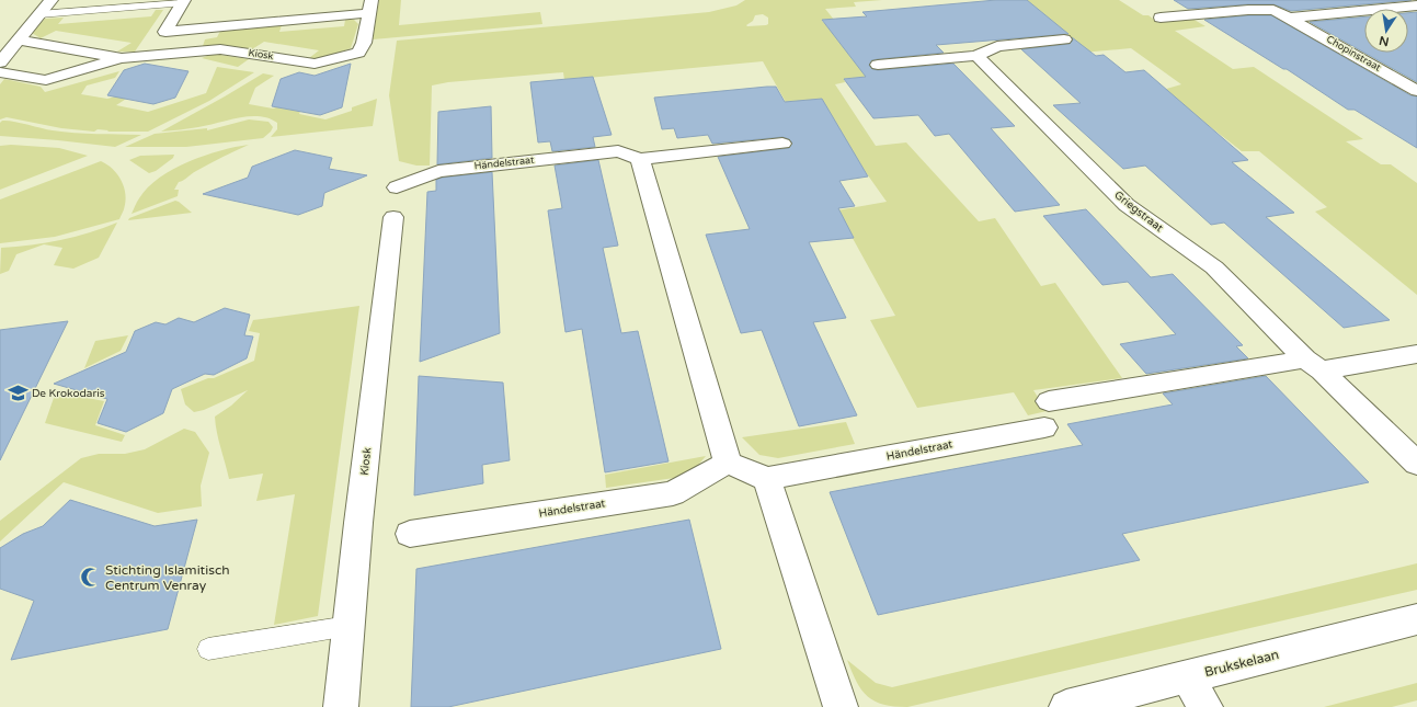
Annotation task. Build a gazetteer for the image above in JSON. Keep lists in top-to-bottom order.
{
  "streets": {
    "street": [
      "Chopinstraat",
      "Kiosk",
      "Händelstraat",
      "Griegstraat",
      "Brukskelaan"
    ]
  },
  "crossings": [
    ["Händelstraat", "Griegstraat"]
  ],
  "places": {
    "school or university": ["De Krokodaris"],
    "mosque": ["Stichting Islamitisch Centrum Venray"]
  },
  "north": "bottom"
}
